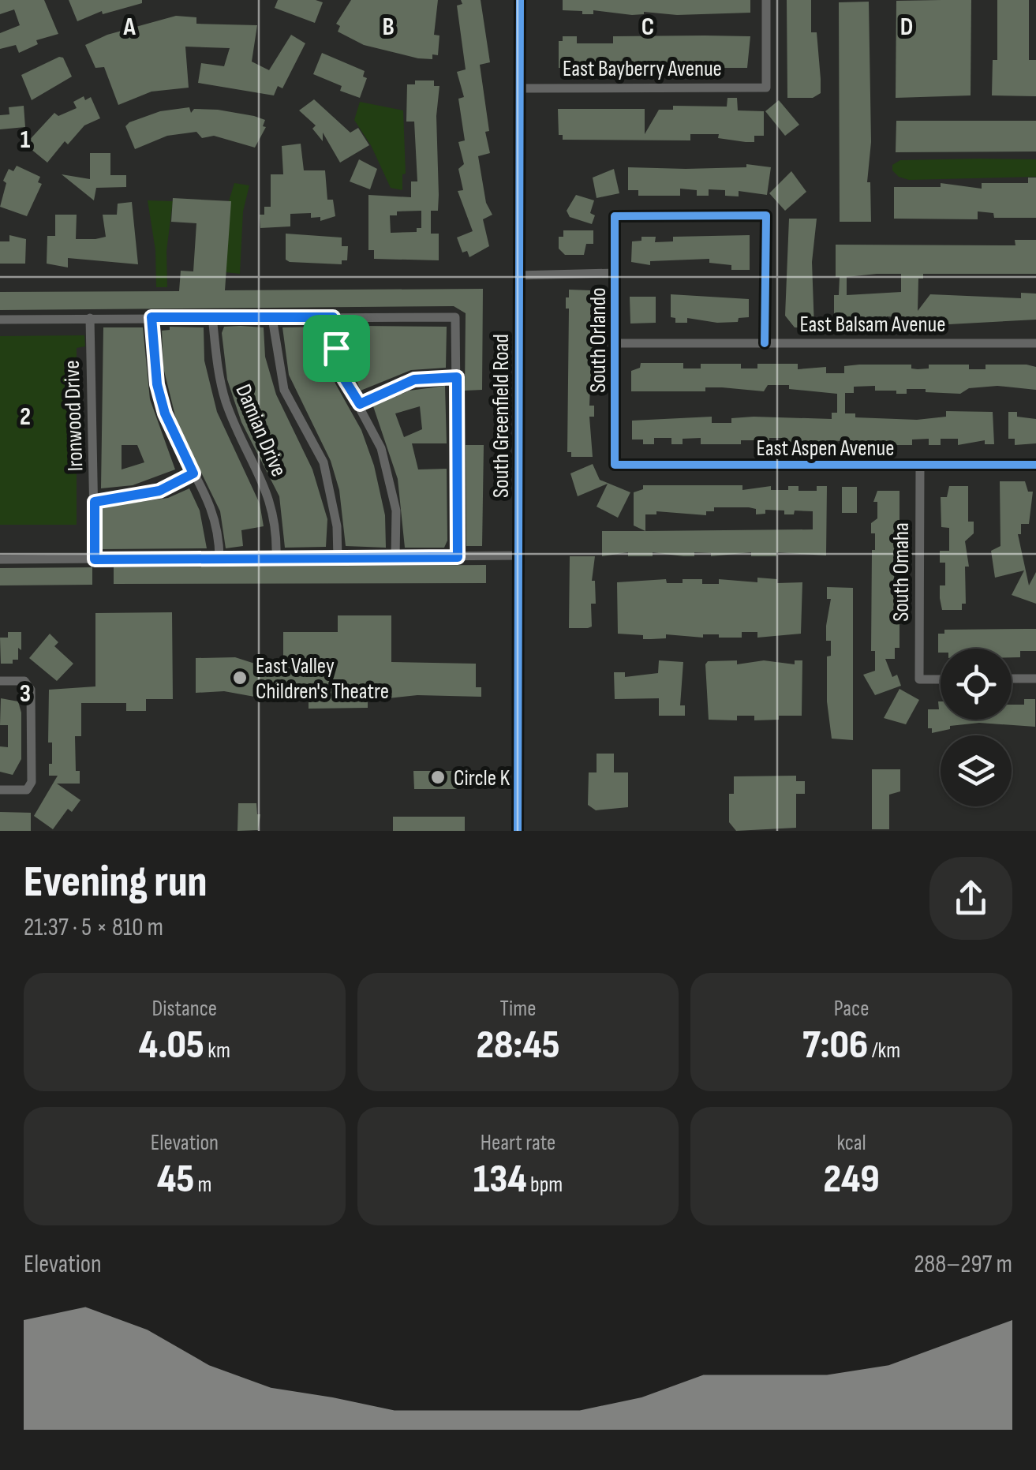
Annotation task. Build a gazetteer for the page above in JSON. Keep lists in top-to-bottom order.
{
  "streets": {
    "main road": ["South Greenfield Road"],
    "street": [
      "East Bayberry Avenue",
      "East Balsam Avenue",
      "South Orlando",
      "Ironwood Drive",
      "Damian Drive",
      "East Aspen Avenue",
      "South Omaha"
    ]
  },
  "crossings": [
    ["East Bayberry Avenue", "South Greenfield Road"],
    ["East Balsam Avenue", "South Orlando"],
    ["South Orlando", "East Aspen Avenue"],
    ["East Aspen Avenue", "South Omaha"]
  ],
  "places": ["East Valley Children's Theatre", "Circle K"],
  "page": {
    "heading": ["Evening run", "21:37 · 5 × 810 m"],
    "stats": [
      ["Distance", "4.05 km"],
      ["Time", "28:45"],
      ["Pace", "7:06 /km"],
      ["Elevation", "45 m"],
      ["Heart rate", "134 bpm"],
      ["kcal", "249"]
    ],
    "chart": ["Elevation", "288–297 m"]
  },
  "grid": {
    "columns": [
      "A",
      "B",
      "C",
      "D"
    ],
    "rows": ["1", "2", "3"]
  }
}
